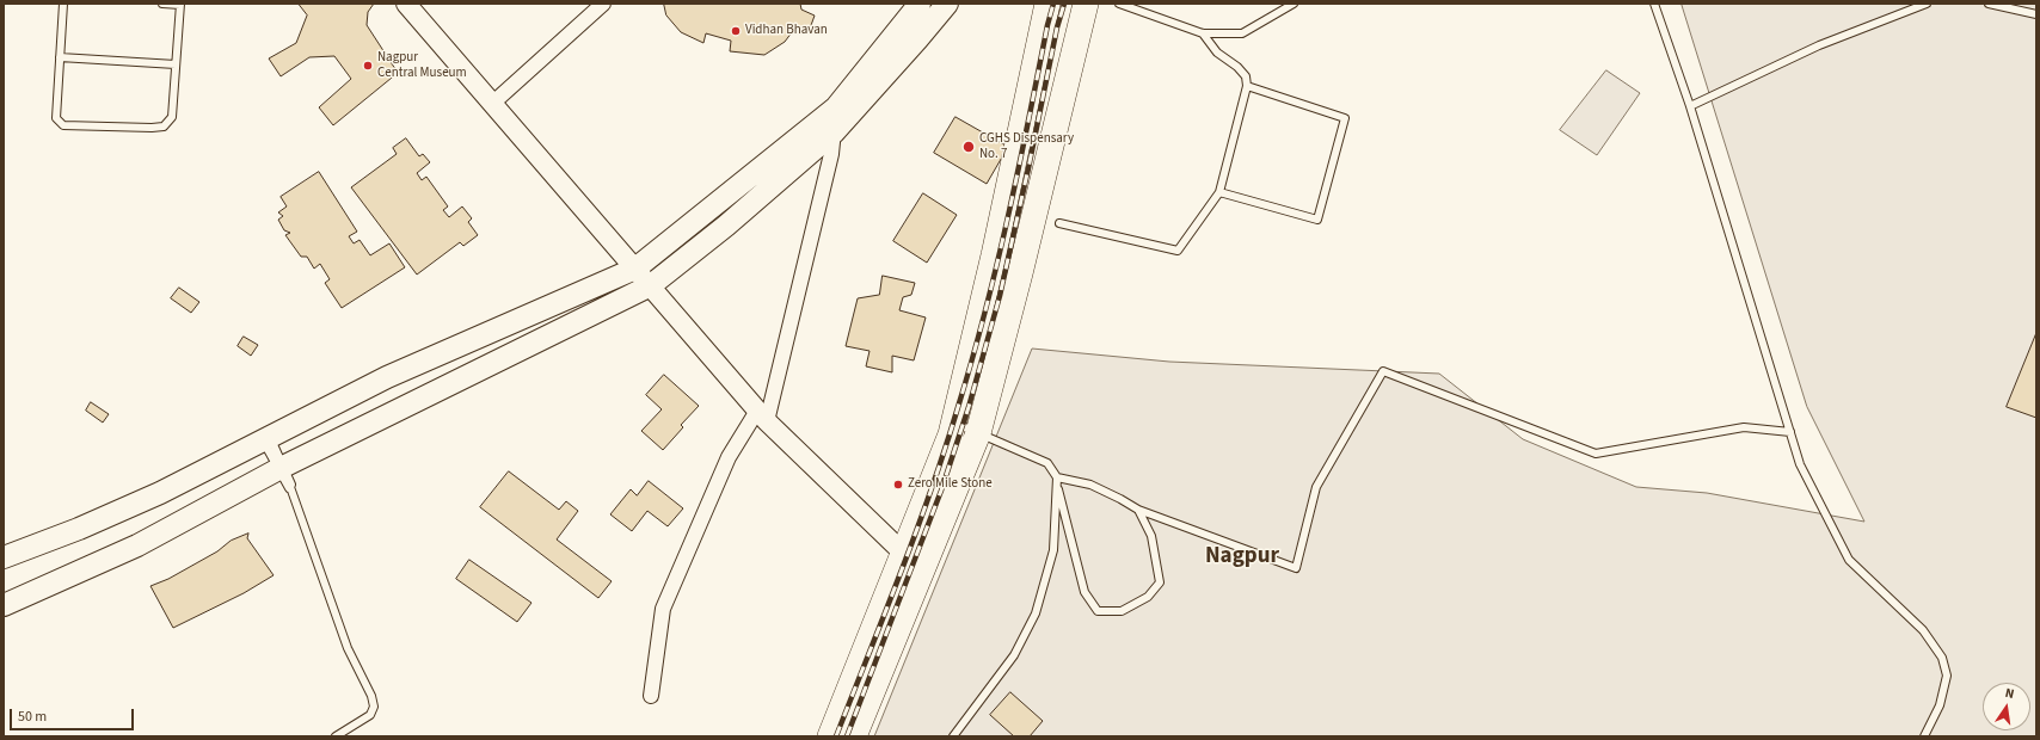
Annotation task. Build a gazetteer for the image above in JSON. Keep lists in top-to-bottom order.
{
  "districts": ["Nagpur"],
  "places": [
    "Vidhan Bhavan",
    "Nagpur Central Museum",
    "CGHS Dispensary No. 7",
    "Zero Mile Stone"
  ],
  "scale_bar": "50 m",
  "north": "top"
}
